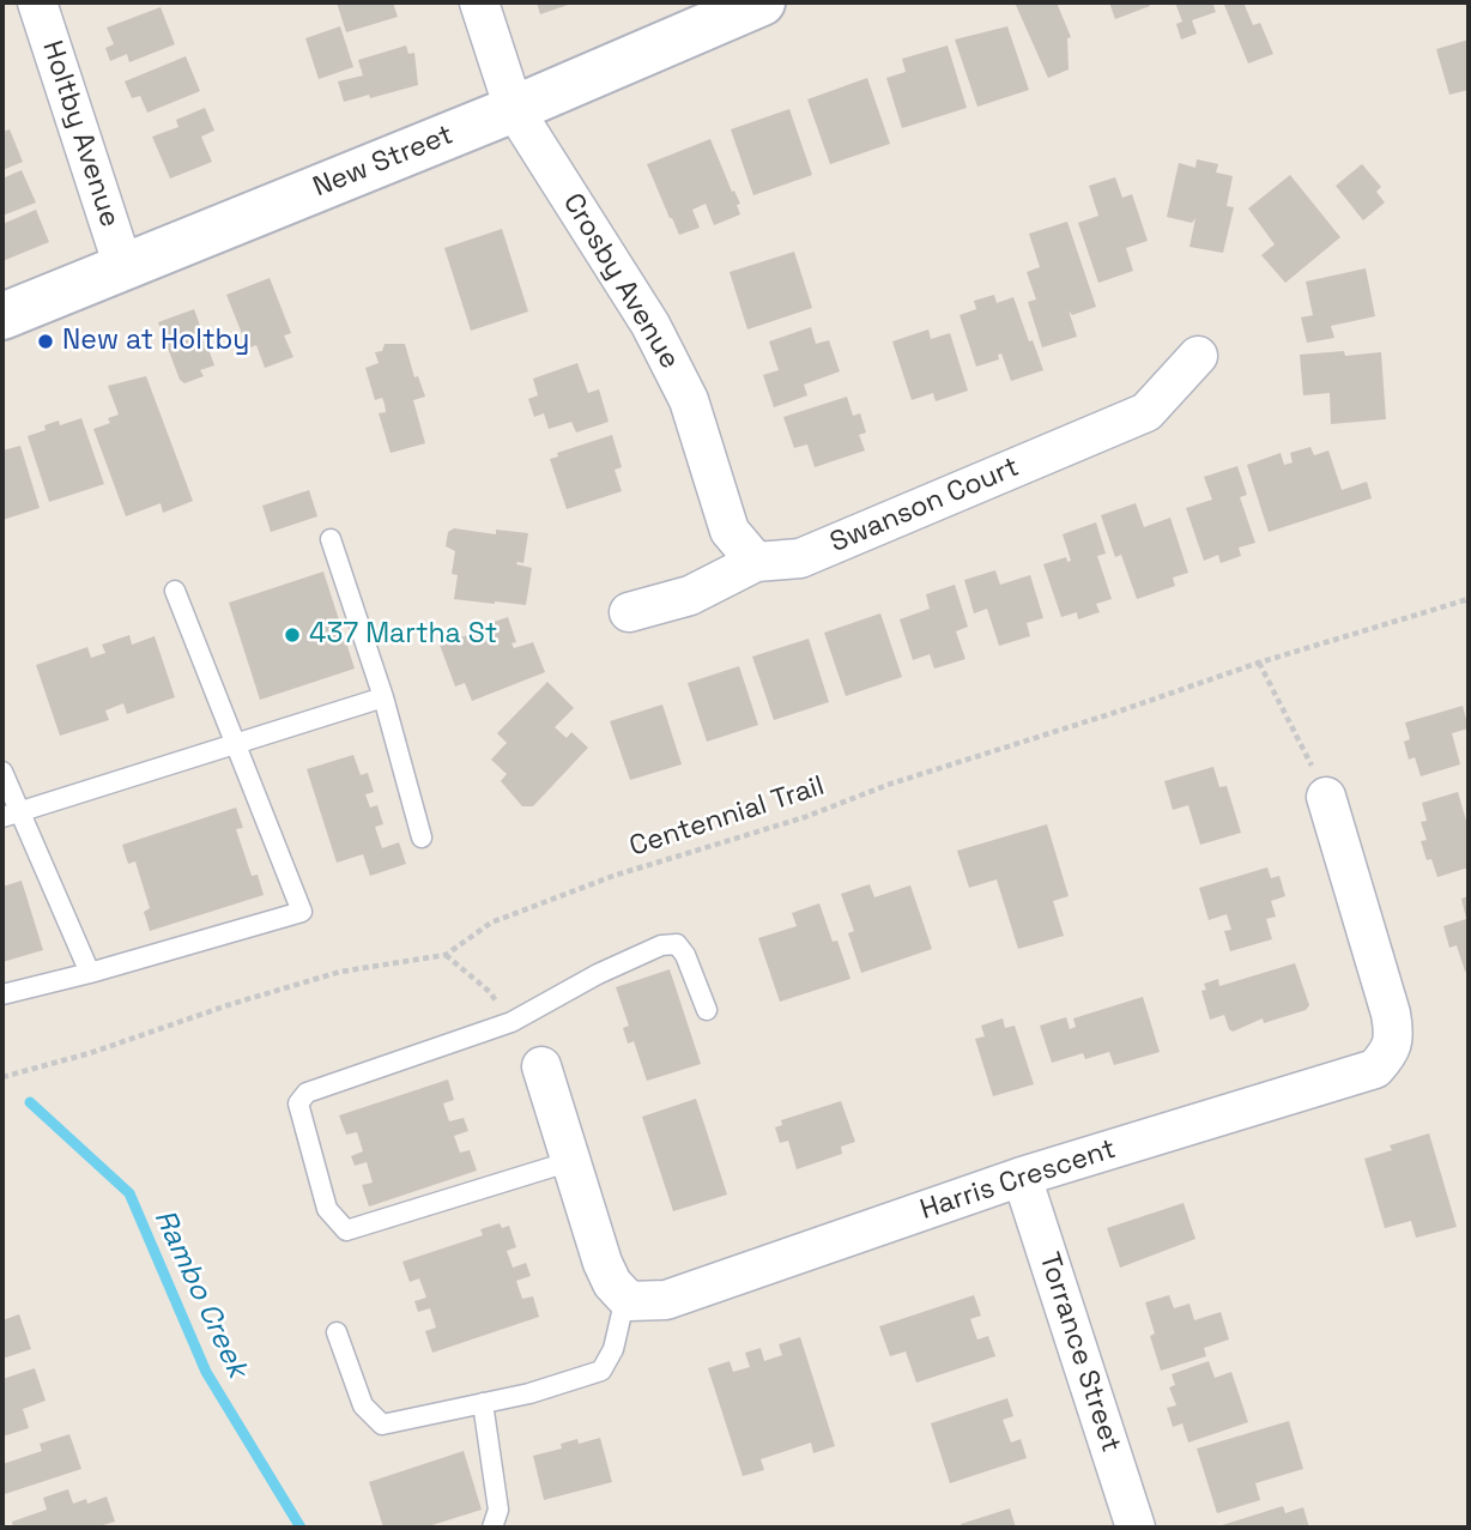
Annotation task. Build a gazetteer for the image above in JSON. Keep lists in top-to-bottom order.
{
  "streets": {
    "main road": ["New Street"],
    "street": [
      "Holtby Avenue",
      "Crosby Avenue",
      "Swanson Court",
      "Harris Crescent",
      "Torrance Street"
    ],
    "path": ["Centennial Trail"]
  },
  "crossings": [
    ["Holtby Avenue", "New Street"],
    ["New Street", "Crosby Avenue"],
    ["Crosby Avenue", "Swanson Court"],
    ["Harris Crescent", "Torrance Street"]
  ],
  "water": ["Rambo Creek"],
  "places": ["New at Holtby", "437 Martha St"]
}
